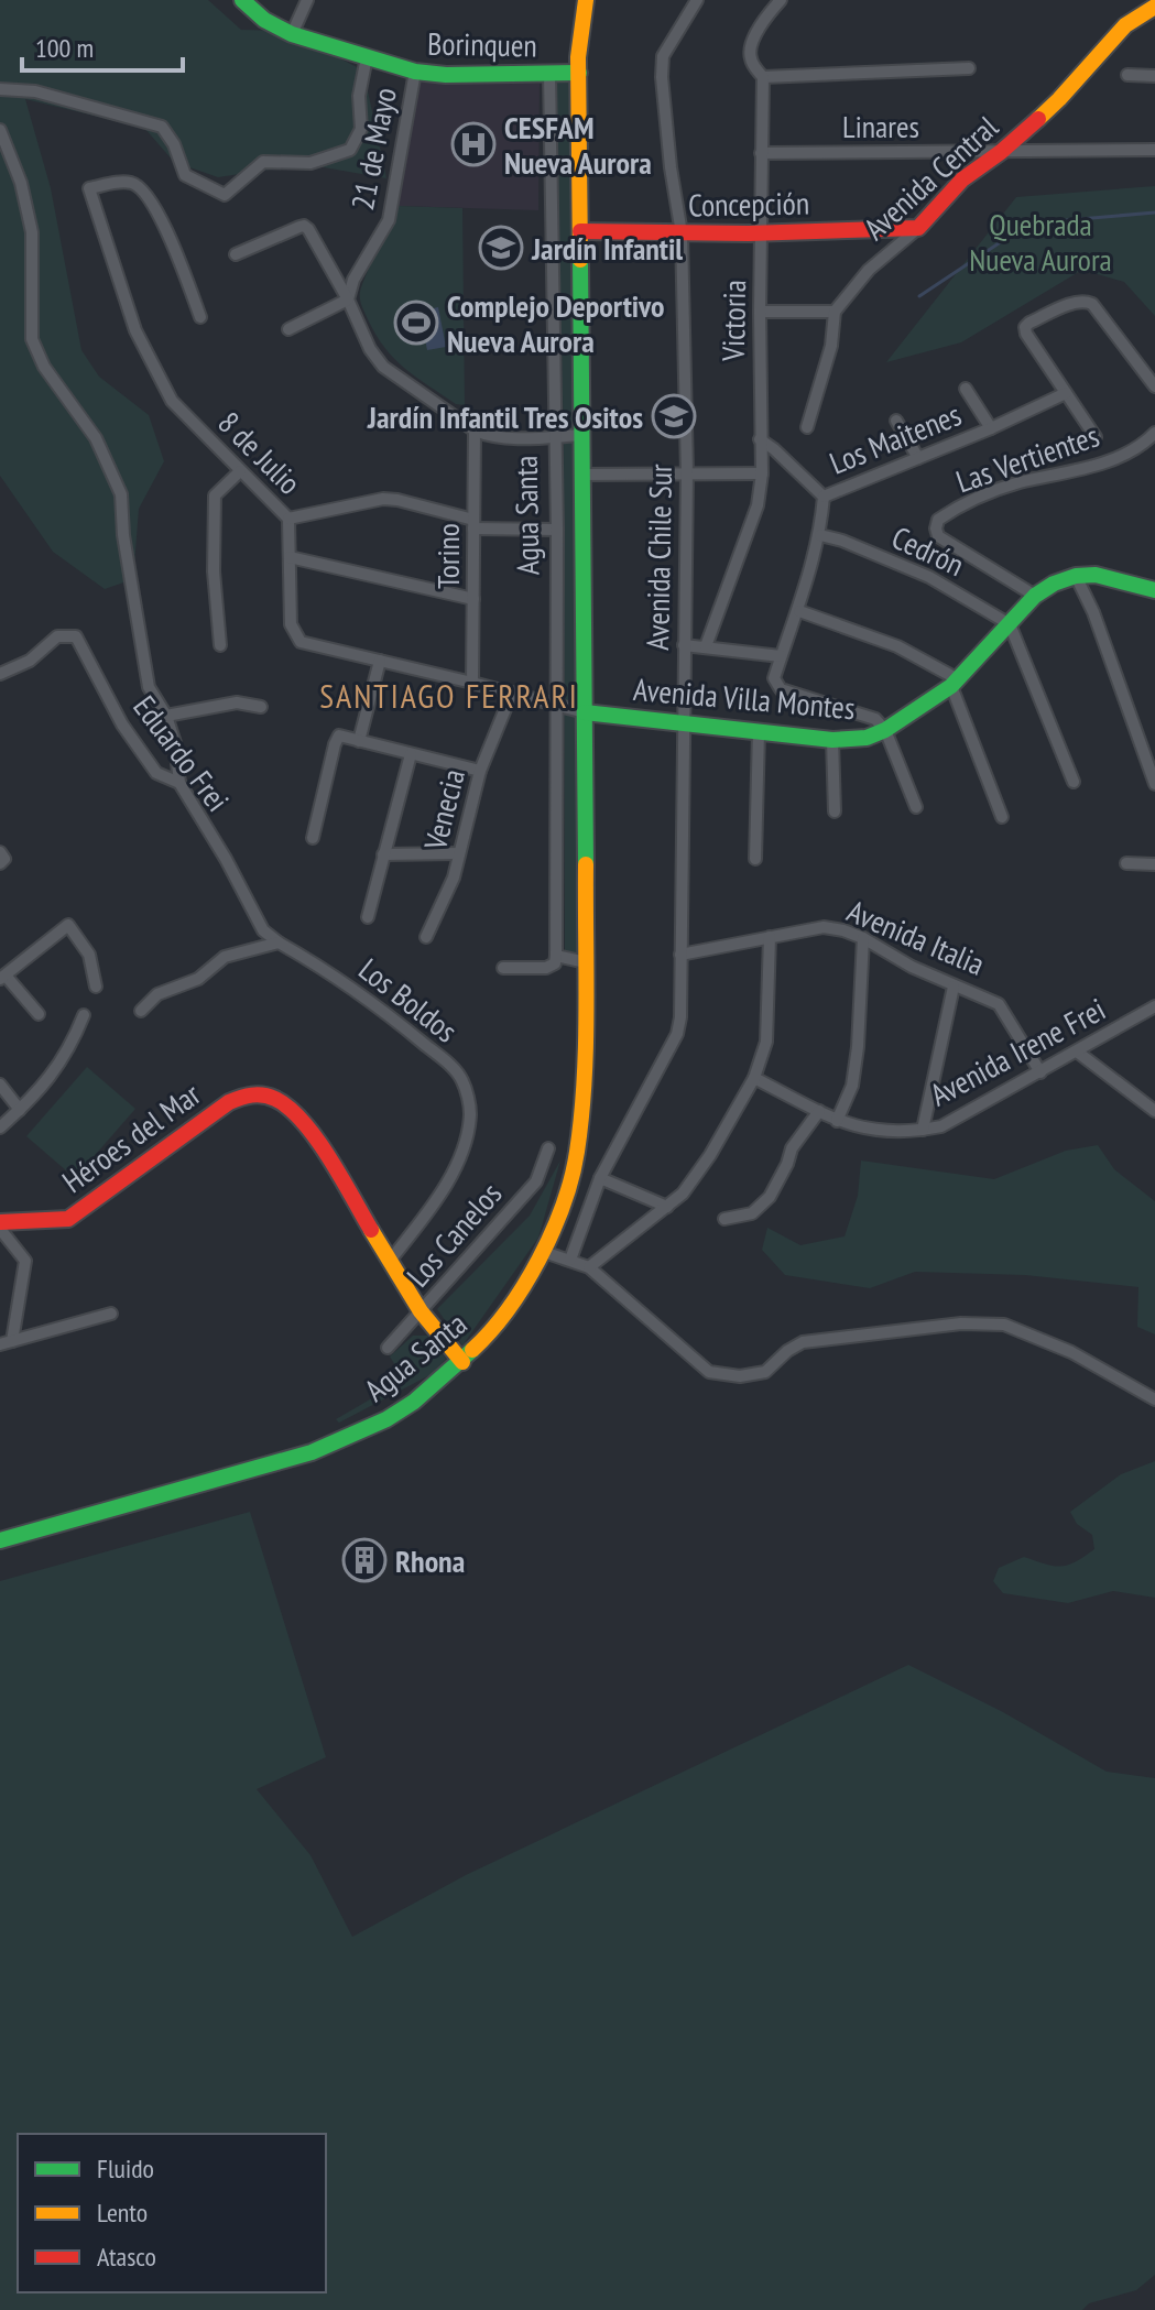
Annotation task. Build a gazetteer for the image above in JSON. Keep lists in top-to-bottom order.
{
  "streets": {
    "street": [
      "Borinquen",
      "Linares",
      "21 de Mayo",
      "Avenida Central",
      "Concepción",
      "Victoria",
      "Los Maitenes",
      "8 de Julio",
      "Las Vertientes",
      "Agua Santa",
      "Cedrón",
      "Torino",
      "Avenida Chile Sur",
      "Avenida Villa Montes",
      "Eduardo Frei",
      "Venecia",
      "Avenida Italia",
      "Los Boldos",
      "Avenida Irene Frei",
      "Héroes del Mar",
      "Los Canelos"
    ]
  },
  "crossings": [
    ["Borinquen", "21 de Mayo"],
    ["Borinquen", "Agua Santa"],
    ["Linares", "Avenida Central"],
    ["Linares", "Victoria"],
    ["Avenida Central", "Concepción"],
    ["Concepción", "Victoria"],
    ["Concepción", "Agua Santa"],
    ["Concepción", "Avenida Chile Sur"],
    ["Victoria", "Los Maitenes"],
    ["8 de Julio", "Agua Santa"],
    ["8 de Julio", "Torino"],
    ["8 de Julio", "Avenida Villa Montes"],
    ["8 de Julio", "Venecia"],
    ["Las Vertientes", "Avenida Villa Montes"],
    ["Agua Santa", "Avenida Villa Montes"],
    ["Cedrón", "Avenida Villa Montes"],
    ["Avenida Chile Sur", "Avenida Villa Montes"],
    ["Avenida Chile Sur", "Avenida Italia"],
    ["Eduardo Frei", "Los Boldos"],
    ["Avenida Italia", "Avenida Irene Frei"],
    ["Los Boldos", "Héroes del Mar"]
  ],
  "districts": ["SANTIAGO FERRARI"],
  "parks": ["Quebrada Nueva Aurora"],
  "places": {
    "hospital": ["CESFAM Nueva Aurora"],
    "school or university": ["Jardín Infantil", "Jardín Infantil Tres Ositos"],
    "sports": ["Complejo Deportivo Nueva Aurora"],
    "building": ["Rhona"]
  },
  "legend": ["Fluido", "Lento", "Atasco"],
  "scale_bar": "100 m"
}
